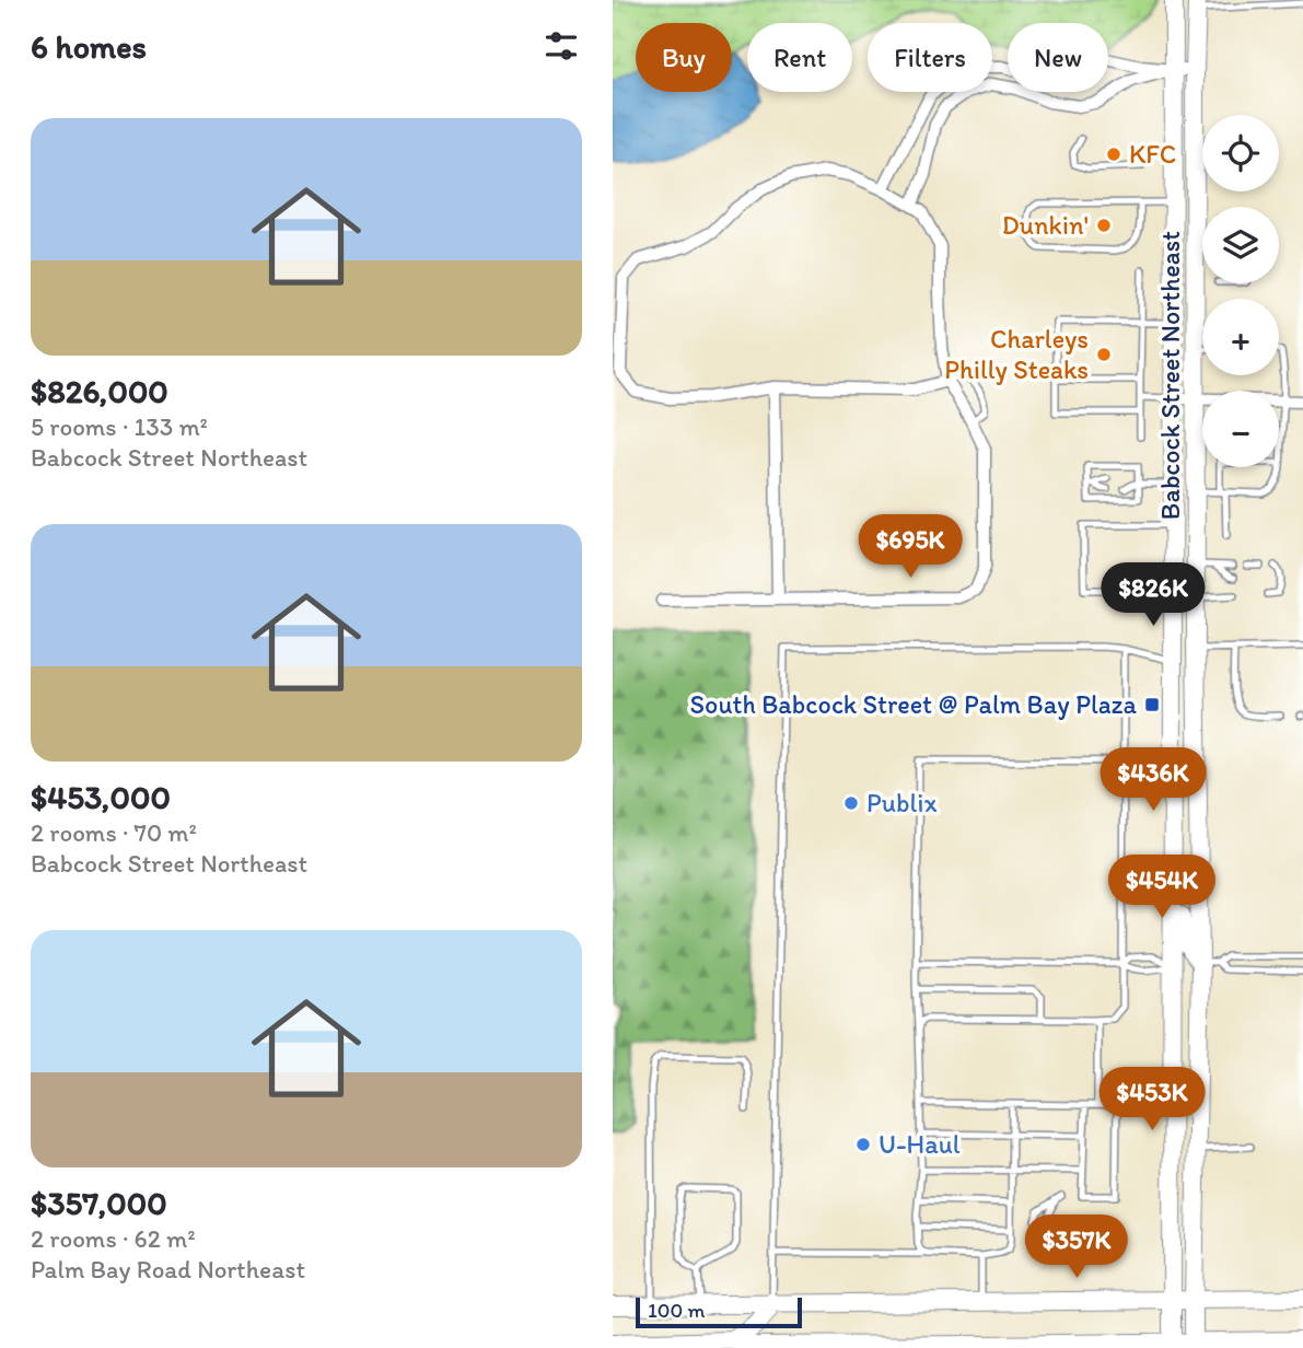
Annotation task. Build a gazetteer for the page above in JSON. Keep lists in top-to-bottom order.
{
  "streets": {
    "main road": ["Babcock Street Northeast"]
  },
  "places": {
    "other": [
      "KFC",
      "Dunkin'",
      "Charleys Philly Steaks",
      "Publix",
      "U-Haul"
    ],
    "transit": ["South Babcock Street @ Palm Bay Plaza"]
  },
  "scale_bar": "100 m",
  "page": {
    "heading": "6 homes",
    "chip": [
      "Buy",
      "Rent",
      "Filters",
      "New"
    ],
    "list": [
      {
        "name": "$826,000",
        "note": "5 rooms · 133 m² · Babcock Street Northeast"
      },
      {
        "name": "$453,000",
        "note": "2 rooms · 70 m² · Babcock Street Northeast"
      },
      {
        "name": "$357,000",
        "note": "2 rooms · 62 m² · Palm Bay Road Northeast"
      }
    ],
    "map_buttons": ["+", "−"],
    "price": [
      "$695K",
      "$826K",
      "$436K",
      "$454K",
      "$453K",
      "$357K"
    ],
    "scale": "100 m"
  }
}
